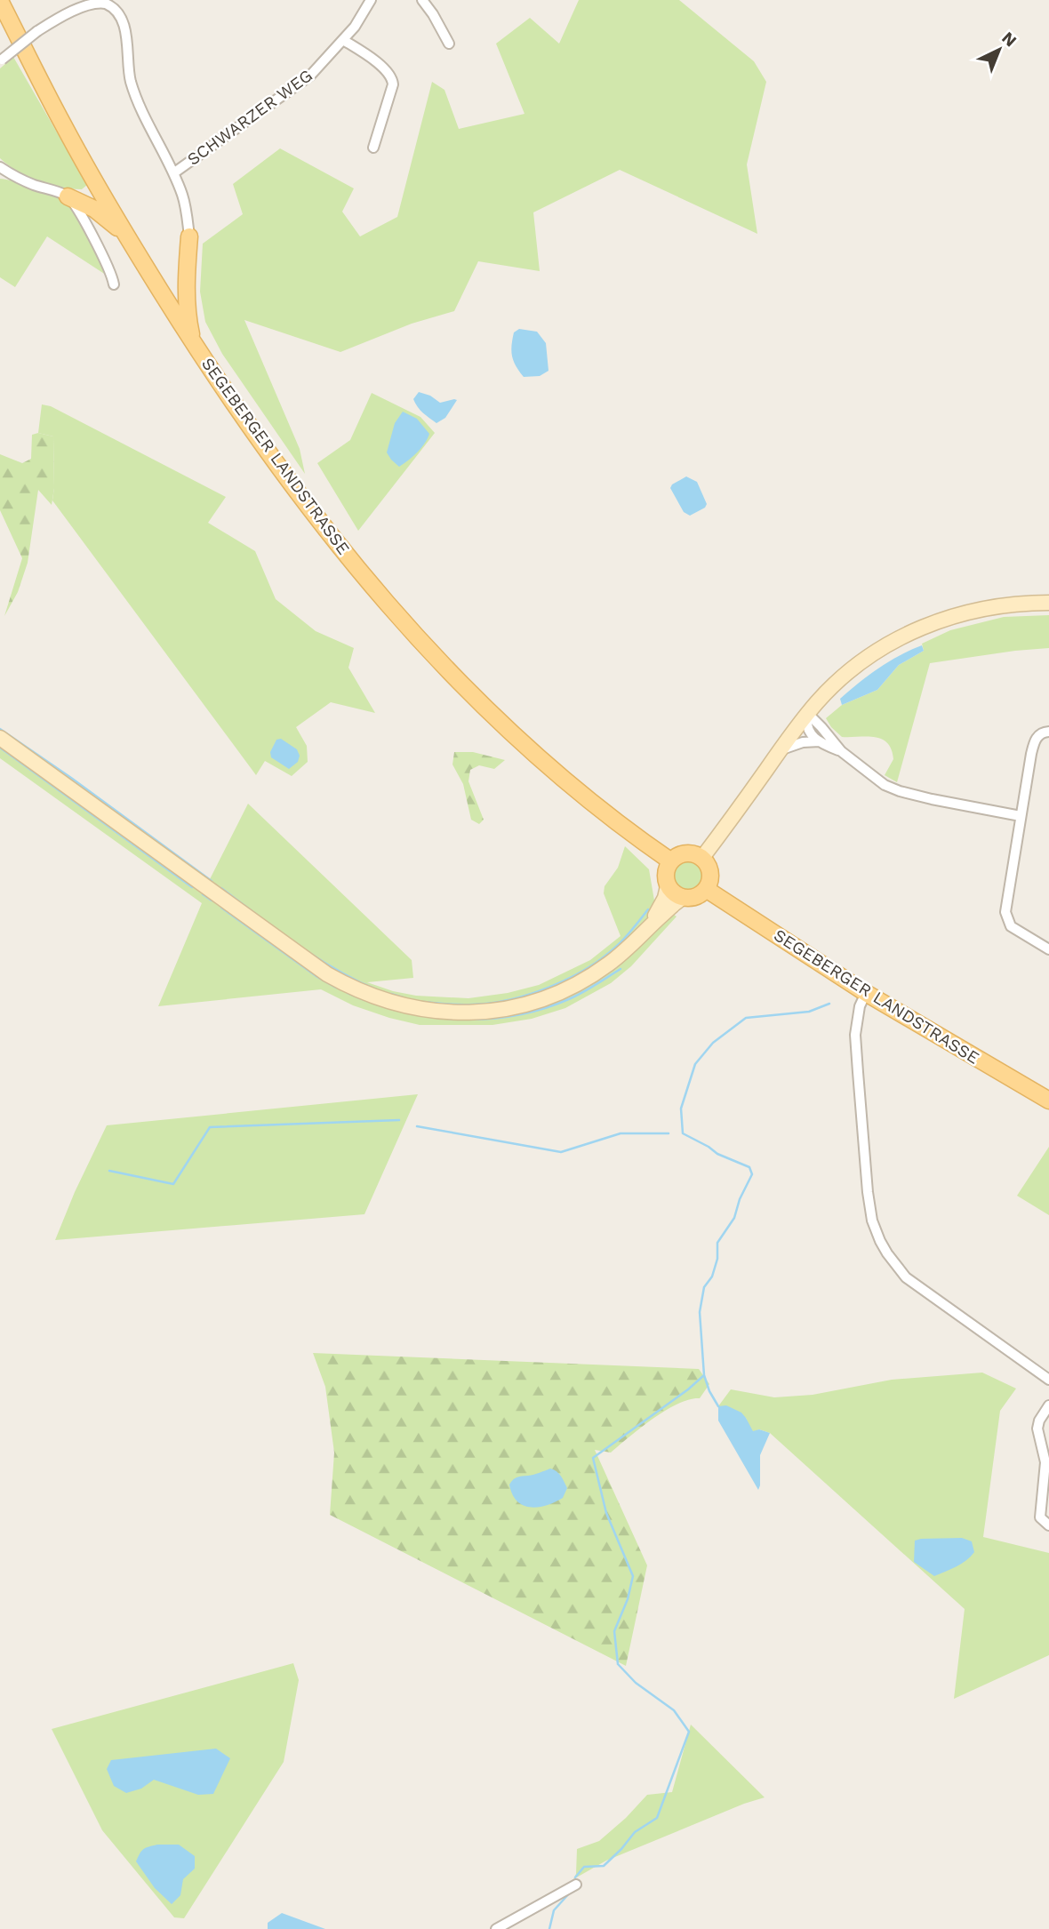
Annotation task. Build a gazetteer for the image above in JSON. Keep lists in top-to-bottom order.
{
  "streets": {
    "main road": ["SEGEBERGER LANDSTRASSE"],
    "street": ["SCHWARZER WEG"]
  },
  "north": "top right"
}
